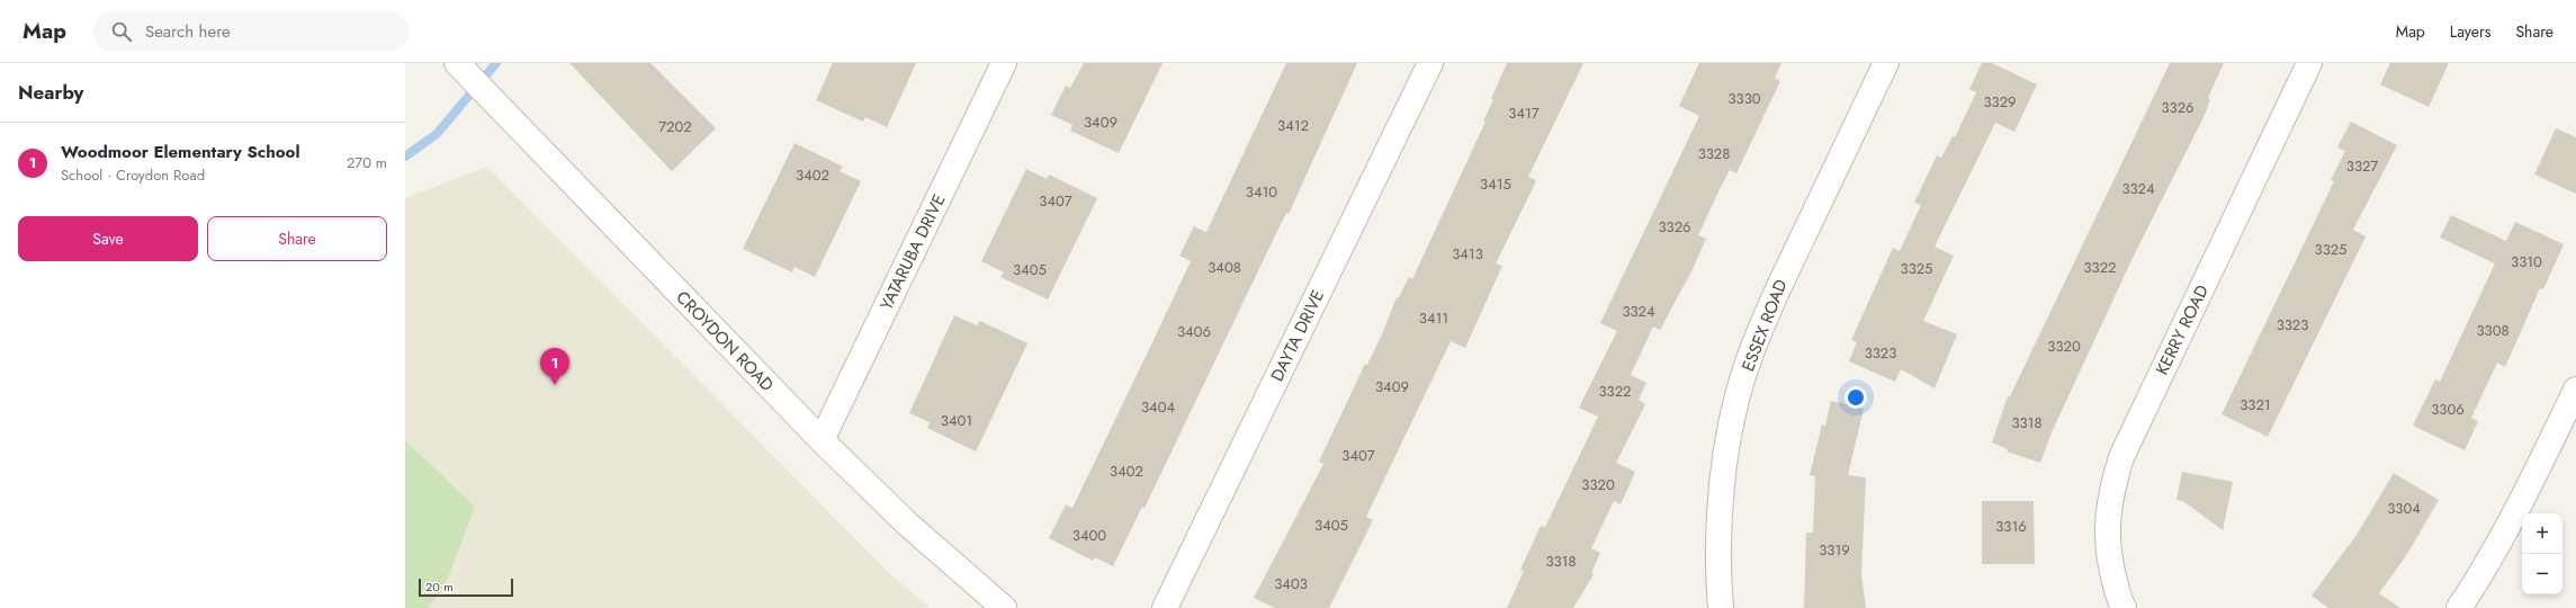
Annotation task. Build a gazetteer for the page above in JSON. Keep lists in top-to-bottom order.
{
  "streets": {
    "street": [
      "YATARUBA DRIVE",
      "ESSEX ROAD",
      "KERRY ROAD",
      "DAYTA DRIVE",
      "CROYDON ROAD"
    ]
  },
  "crossings": [
    ["YATARUBA DRIVE", "CROYDON ROAD"]
  ],
  "house_numbers": [
    "3330",
    "3329",
    "3326",
    "3417",
    "3409",
    "3412",
    "7202",
    "3328",
    "3327",
    "3402",
    "3415",
    "3324",
    "3410",
    "3407",
    "3326",
    "3325",
    "3413",
    "3310",
    "3408",
    "3322",
    "3325",
    "3405",
    "3324",
    "3411",
    "3323",
    "3308",
    "3406",
    "3320",
    "3323",
    "3409",
    "3322",
    "3321",
    "3404",
    "3306",
    "3401",
    "3318",
    "3407",
    "3402",
    "3320",
    "3304",
    "3405",
    "3316",
    "3400",
    "3319",
    "3318",
    "3403"
  ],
  "scale_bar": "20 m",
  "page": {
    "header": "Map",
    "search": "Search here",
    "nav": ["Map", "Layers", "Share"],
    "heading": "Nearby",
    "list": [
      {
        "mark": "1",
        "name": "Woodmoor Elementary School",
        "note": "School · Croydon Road",
        "value": "270 m"
      }
    ],
    "buttons": ["Save", "Share"],
    "pins": "1",
    "map_buttons": ["+", "−"],
    "scale": "20 m"
  }
}
